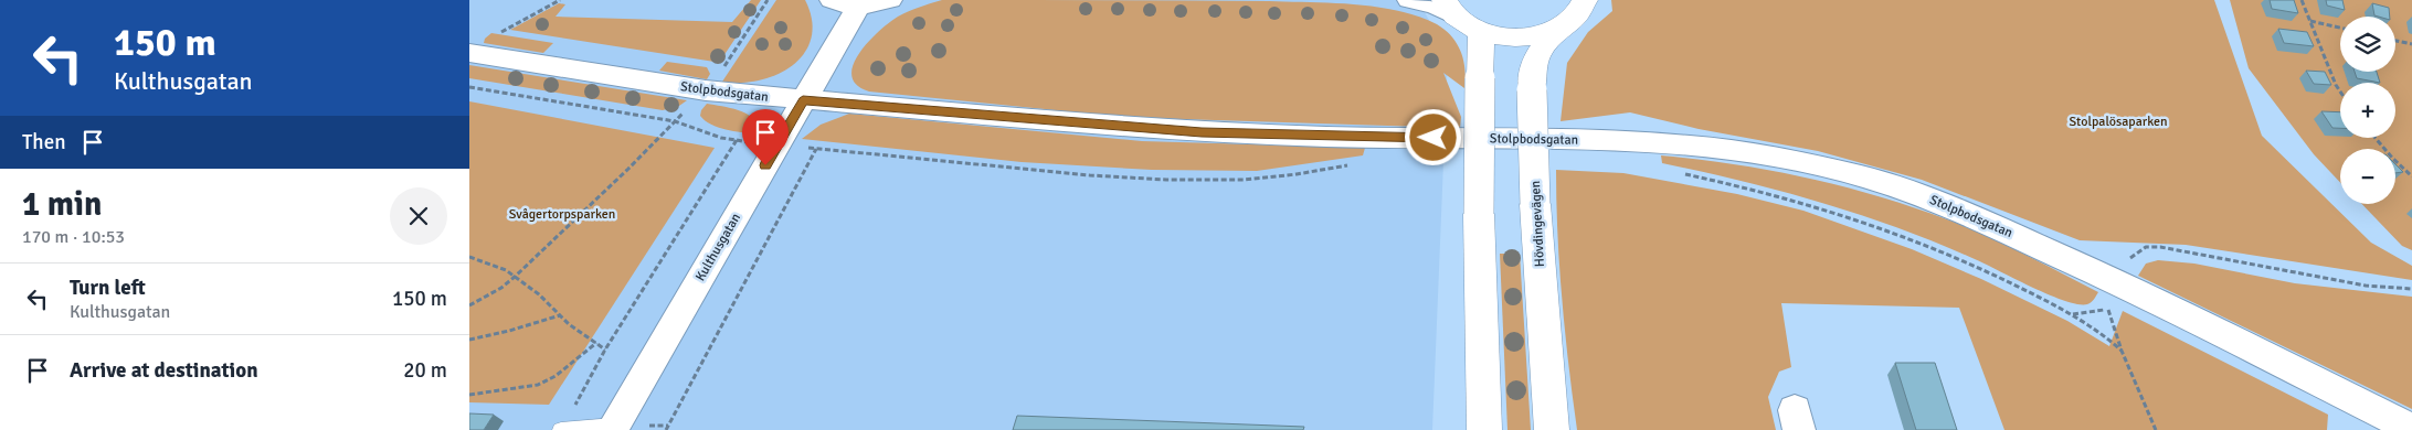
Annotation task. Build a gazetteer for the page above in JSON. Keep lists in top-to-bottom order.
{
  "streets": {
    "street": ["Stolpbodsgatan", "Hövdingevägen", "Kulthusgatan"]
  },
  "crossings": [
    ["Stolpbodsgatan", "Kulthusgatan"]
  ],
  "parks": ["Stolpalösaparken", "Svågertorpsparken"],
  "page": {
    "turn": ["150 m", "Kulthusgatan"],
    "map_buttons": ["+", "−"],
    "then": "Then",
    "heading": ["1 min", "170 m · 10:53"],
    "list": [
      {
        "name": "Turn left",
        "note": "Kulthusgatan",
        "value": "150 m"
      },
      {
        "name": "Arrive at destination",
        "value": "20 m"
      }
    ]
  }
}
